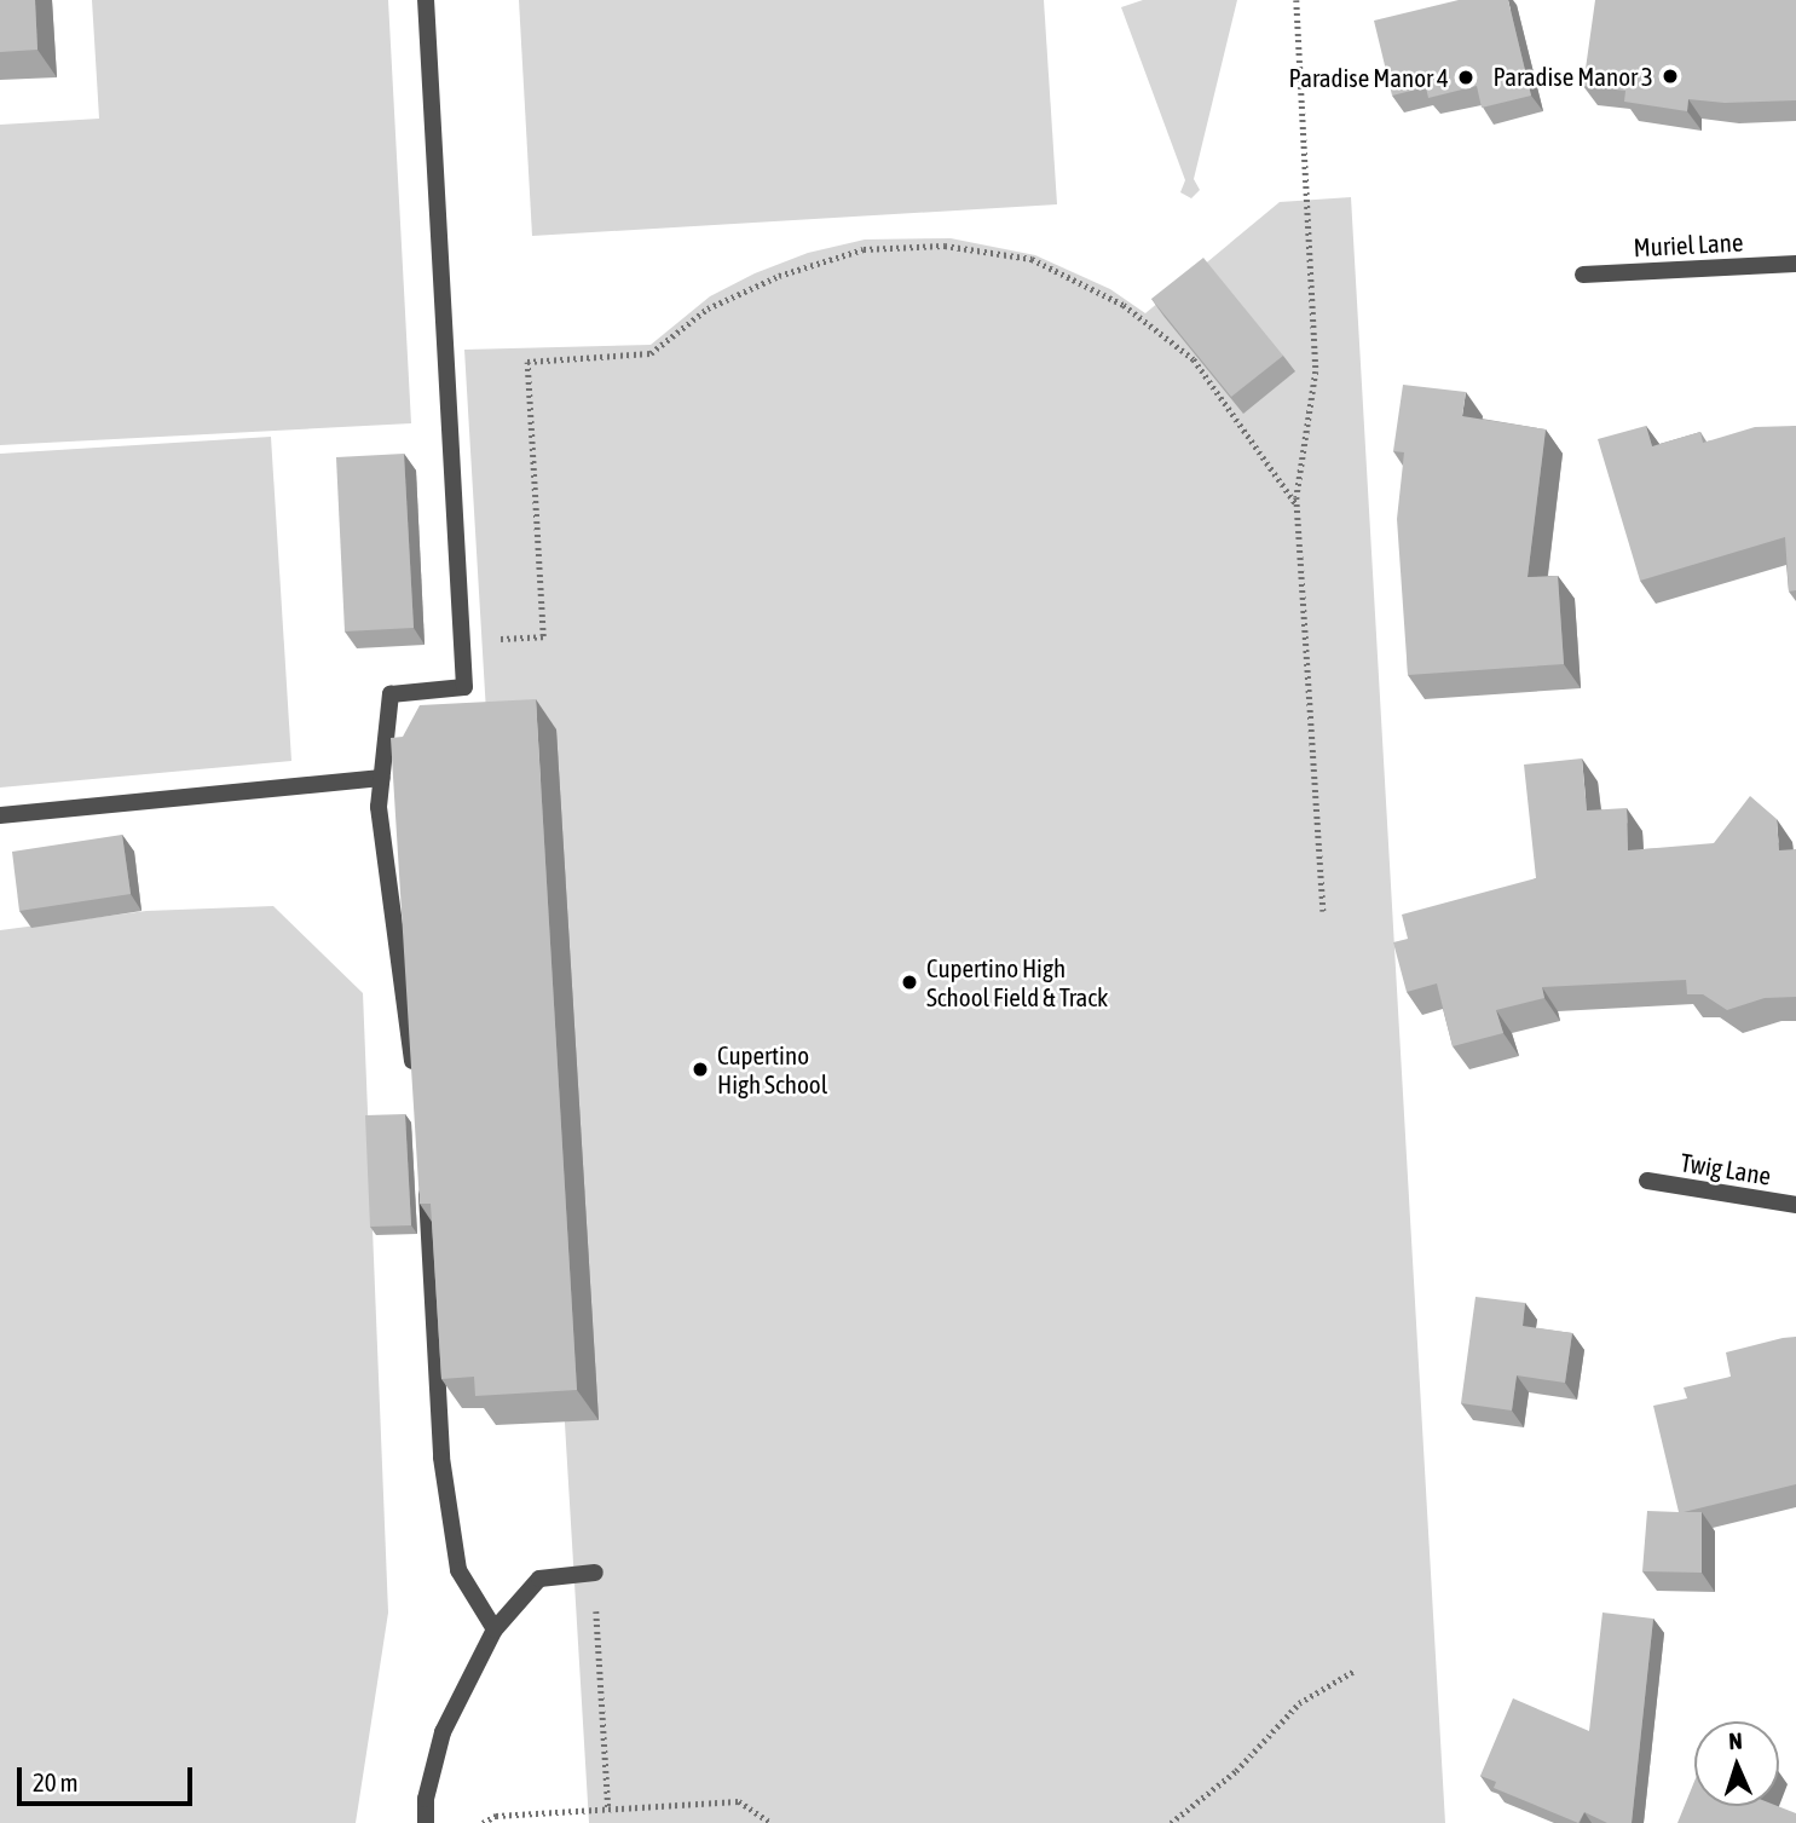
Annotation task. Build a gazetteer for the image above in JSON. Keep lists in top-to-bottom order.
{
  "streets": {
    "street": ["Muriel Lane", "Twig Lane"]
  },
  "places": [
    "Paradise Manor 3",
    "Paradise Manor 4",
    "Cupertino High School Field & Track",
    "Cupertino High School"
  ],
  "scale_bar": "20 m",
  "north": "top"
}
